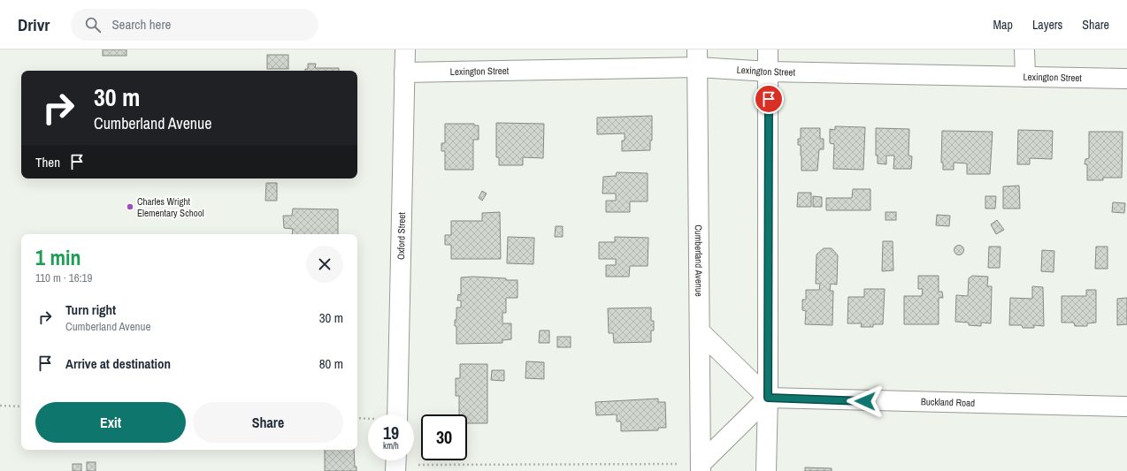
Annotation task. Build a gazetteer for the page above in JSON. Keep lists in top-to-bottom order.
{
  "streets": {
    "street": [
      "Lexington Street",
      "Oxford Street",
      "Cumberland Avenue",
      "Buckland Road"
    ]
  },
  "crossings": [
    ["Lexington Street", "Oxford Street"],
    ["Lexington Street", "Cumberland Avenue"]
  ],
  "places": ["Charles Wright Elementary School"],
  "page": {
    "header": "Drivr",
    "search": "Search here",
    "nav": ["Map", "Layers", "Share"],
    "turn": ["30 m", "Cumberland Avenue"],
    "then": "Then",
    "heading": ["1 min", "110 m · 16:19"],
    "list": [
      {
        "name": "Turn right",
        "note": "Cumberland Avenue",
        "value": "30 m"
      },
      {
        "name": "Arrive at destination",
        "value": "80 m"
      }
    ],
    "buttons": ["Exit", "Share"],
    "speed": "19 km/h",
    "limit": "30"
  }
}
